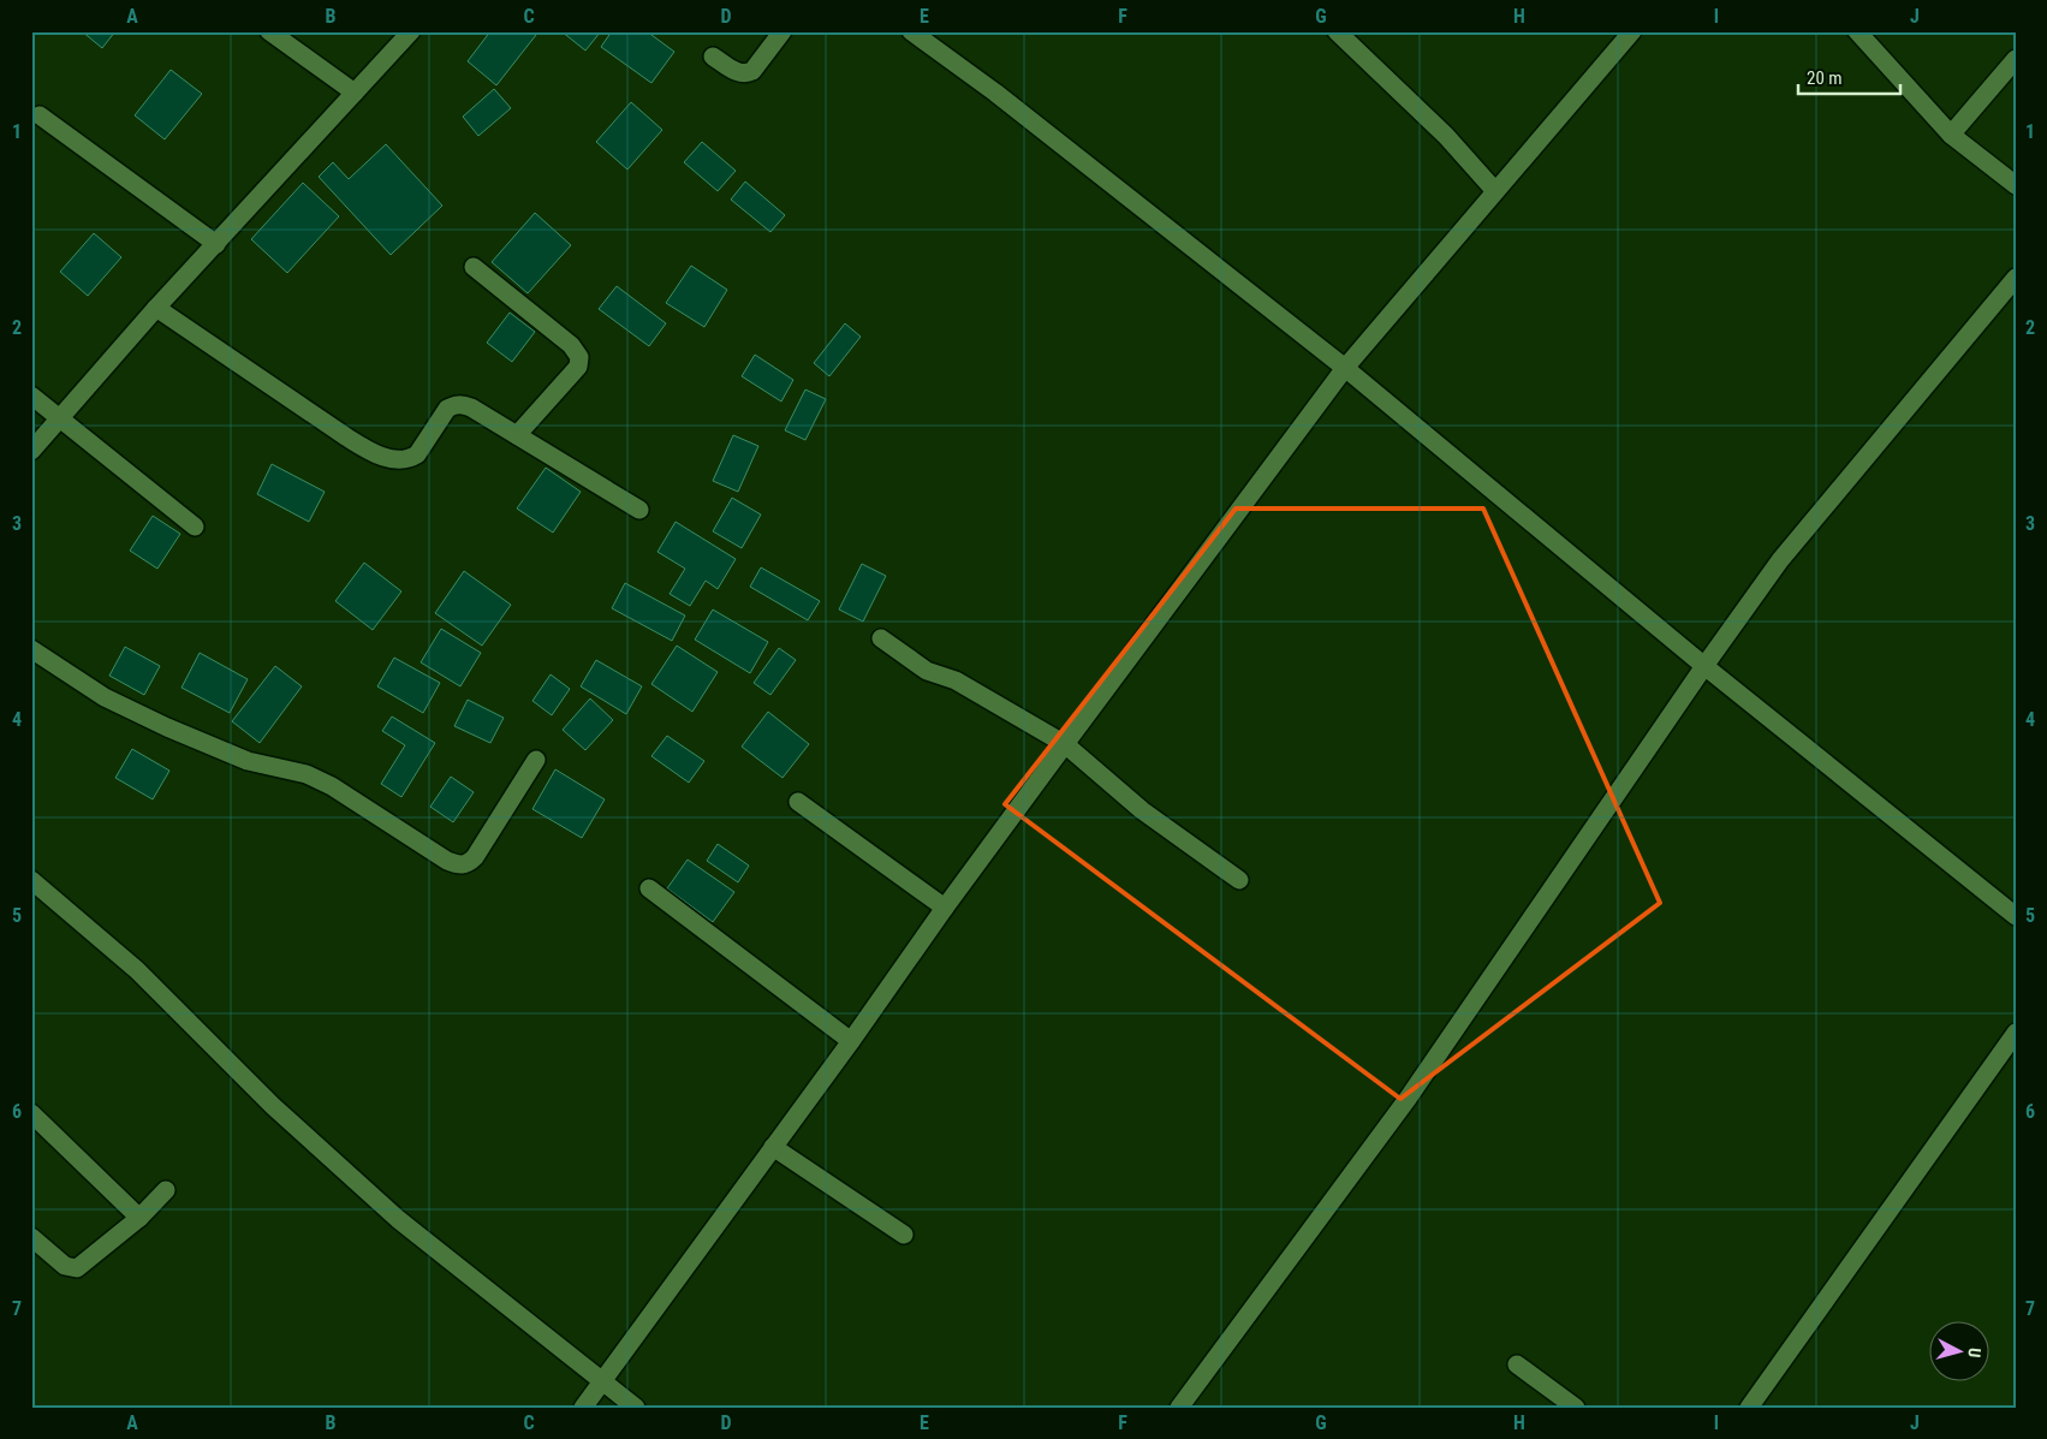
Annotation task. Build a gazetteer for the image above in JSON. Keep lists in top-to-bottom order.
{
  "scale_bar": "20 m",
  "north": "right",
  "grid": {
    "columns": [
      "A",
      "B",
      "C",
      "D",
      "E",
      "F",
      "G",
      "H",
      "I",
      "J"
    ],
    "rows": [
      "1",
      "2",
      "3",
      "4",
      "5",
      "6",
      "7"
    ]
  }
}
